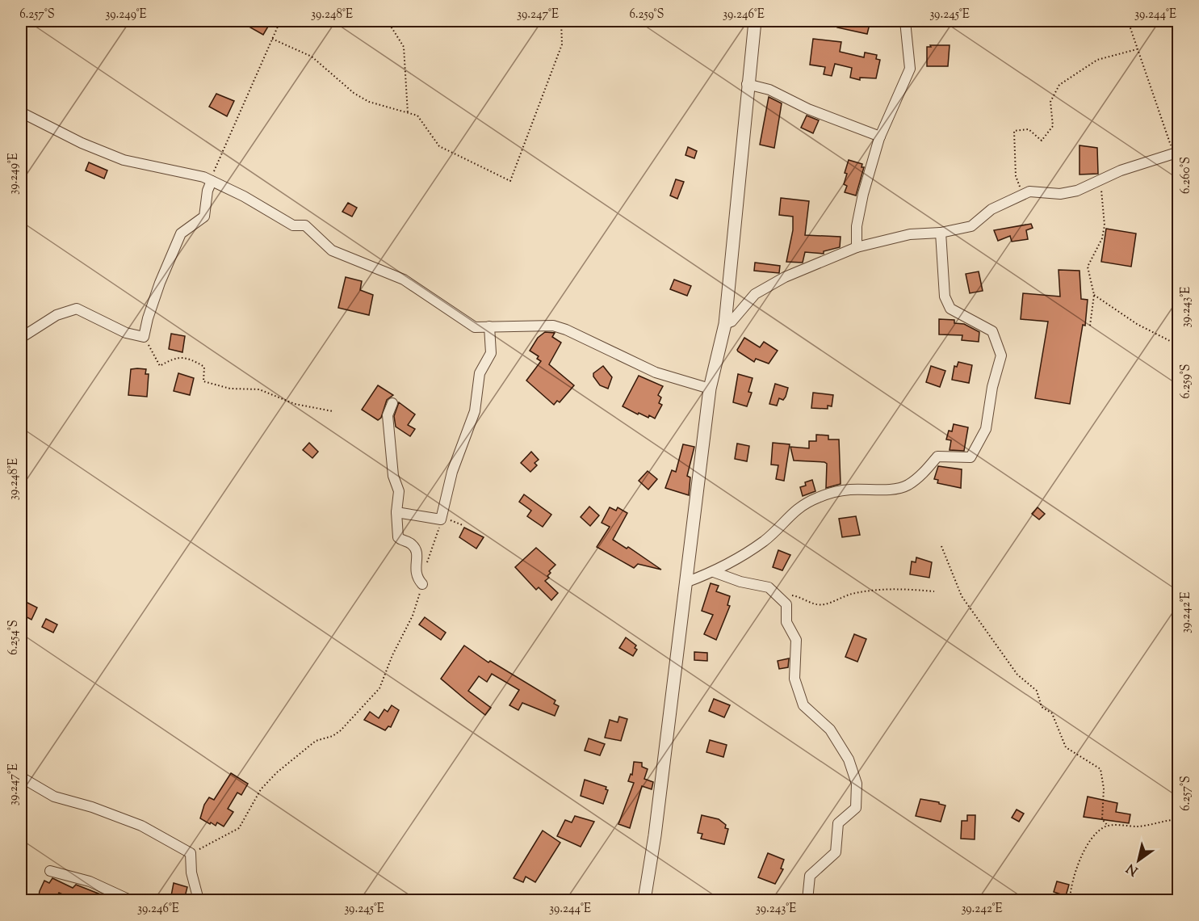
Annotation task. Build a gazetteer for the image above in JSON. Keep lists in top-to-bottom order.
{
  "north": "bottom left",
  "coordinates": [
    "6.257°S",
    "39.249°E",
    "39.248°E",
    "39.247°E",
    "6.259°S",
    "39.246°E",
    "39.245°E",
    "39.244°E",
    "6.260°S",
    "39.243°E",
    "39.242°E",
    "6.254°S"
  ]
}
